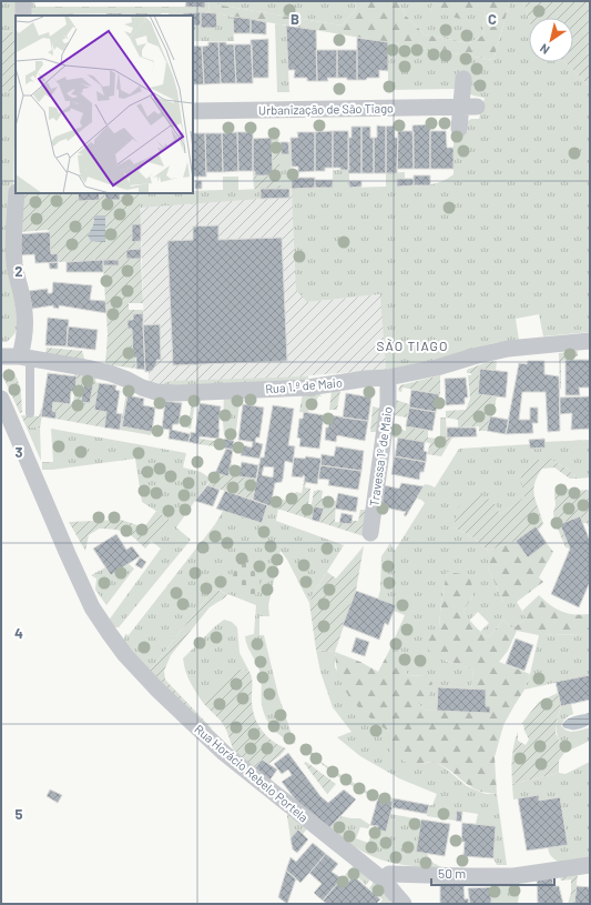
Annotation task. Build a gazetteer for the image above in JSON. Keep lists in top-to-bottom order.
{
  "streets": {
    "street": [
      "Urbanização de São Tiago",
      "Rua 1.º de Maio",
      "Travessa 1º de Maio",
      "Rua Horácio Rebelo Portela"
    ]
  },
  "crossings": [
    ["Rua 1.º de Maio", "Travessa 1º de Maio"]
  ],
  "districts": ["SÃO TIAGO"],
  "scale_bar": "50 m",
  "north": "bottom left",
  "grid": {
    "columns": ["B", "C"],
    "rows": [
      "2",
      "3",
      "4",
      "5"
    ]
  }
}
